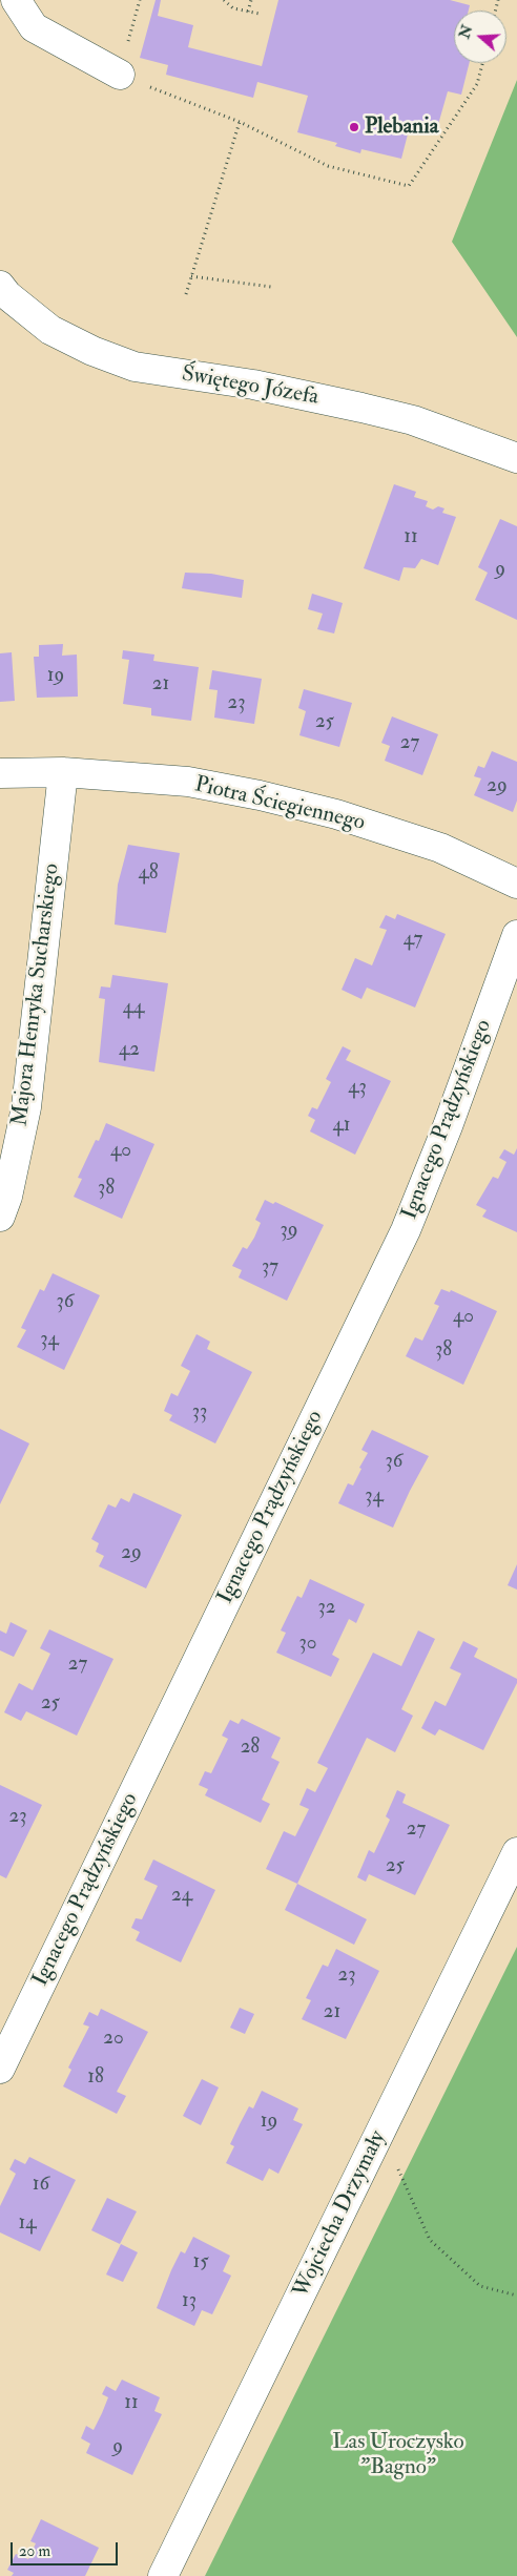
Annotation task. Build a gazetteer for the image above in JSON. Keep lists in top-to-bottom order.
{
  "streets": {
    "street": [
      "Świętego Józefa",
      "Piotra Ściegiennego",
      "Majora Henryka Sucharskiego",
      "Ignacego Prądzyńskiego",
      "Wojciecha Drzymały"
    ]
  },
  "crossings": [
    ["Piotra Ściegiennego", "Majora Henryka Sucharskiego"]
  ],
  "parks": ["Las Uroczysko \"Bagno\""],
  "places": ["Plebania"],
  "house_numbers": [
    "11",
    "9",
    "19",
    "21",
    "23",
    "25",
    "27",
    "29",
    "48",
    "47",
    "44",
    "42",
    "43",
    "41",
    "40",
    "38",
    "39",
    "37",
    "36",
    "40",
    "34",
    "38",
    "33",
    "36",
    "34",
    "29",
    "32",
    "30",
    "27",
    "25",
    "28",
    "23",
    "27",
    "25",
    "24",
    "23",
    "21",
    "20",
    "18",
    "19",
    "16",
    "14",
    "15",
    "13",
    "11",
    "9"
  ],
  "scale_bar": "20 m",
  "north": "left"
}
